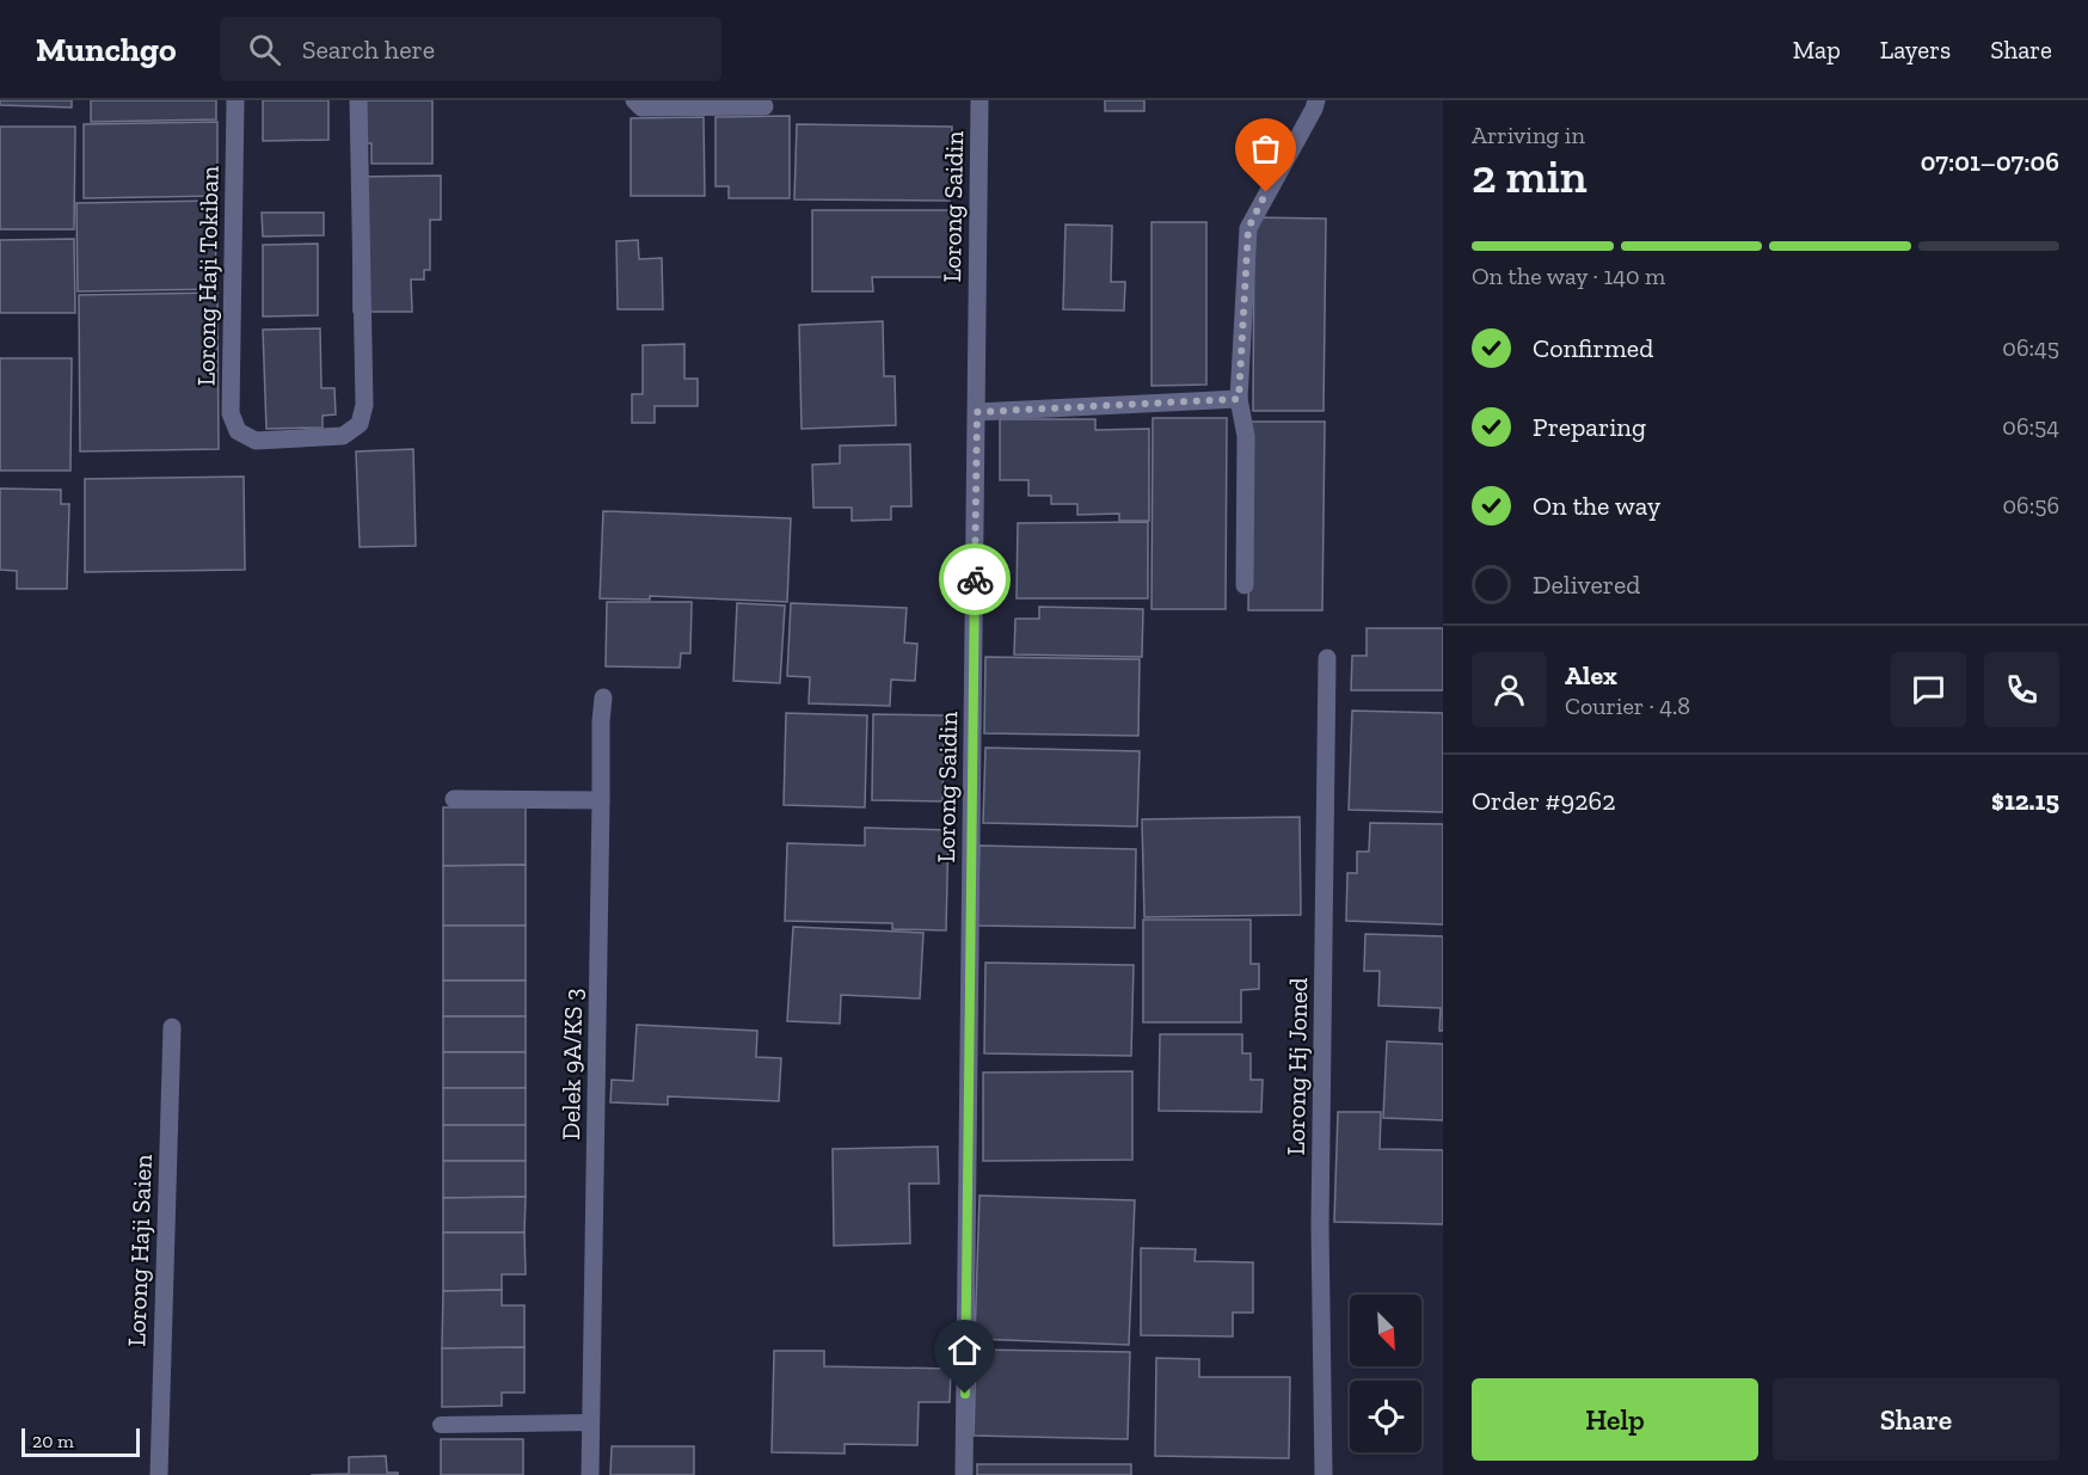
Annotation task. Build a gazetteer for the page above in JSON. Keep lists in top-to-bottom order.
{
  "streets": {
    "street": [
      "Lorong Saidin",
      "Lorong Haji Tokiban",
      "Delek 9A/KS 3",
      "Lorong Hj Joned",
      "Lorong Haji Saien"
    ]
  },
  "scale_bar": "20 m",
  "north": "bottom right",
  "page": {
    "header": "Munchgo",
    "search": "Search here",
    "nav": ["Map", "Layers", "Share"],
    "heading": ["2 min", "Arriving in", "07:01–07:06"],
    "panel": [
      "Alex",
      "Courier · 4.8",
      "Order #9262",
      "$12.15"
    ],
    "bar": "On the way · 140 m",
    "list": [
      ["Confirmed", "06:45"],
      ["Preparing", "06:54"],
      ["On the way", "06:56"],
      "Delivered"
    ],
    "buttons": ["Help", "Share"],
    "scale": "20 m"
  }
}
